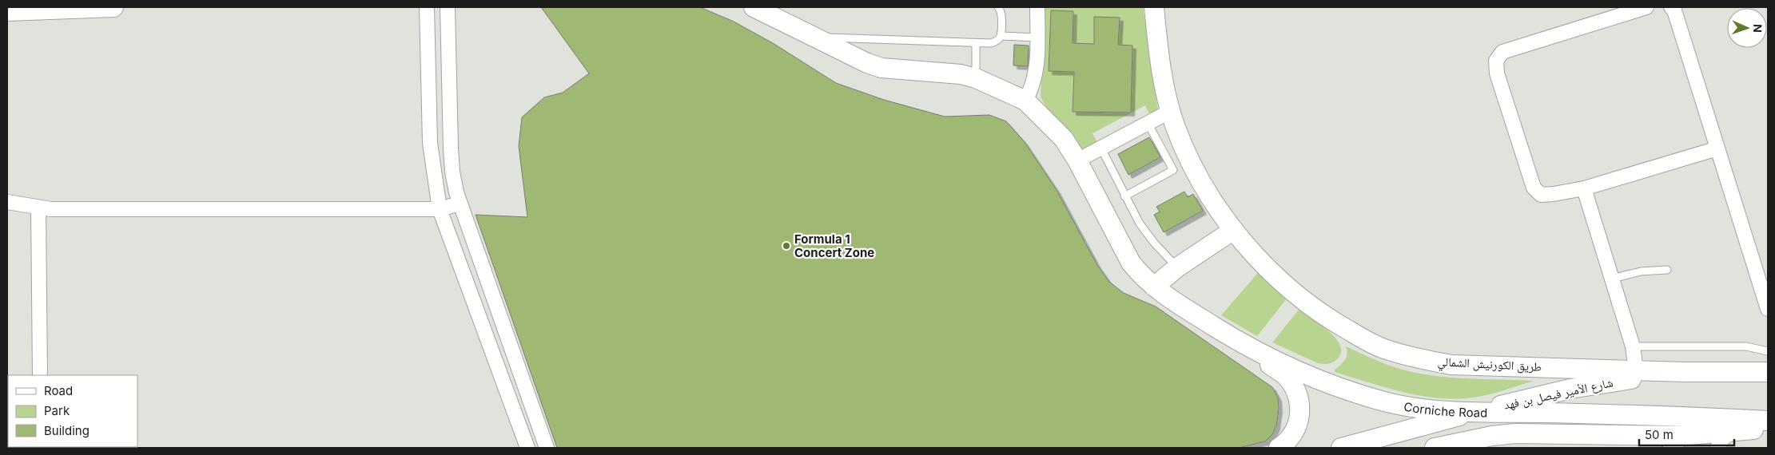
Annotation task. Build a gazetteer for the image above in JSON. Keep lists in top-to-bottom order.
{
  "streets": {
    "main road": ["طريق الكورنيش الشمالي", "شارع الأمير فيصل بن فهد", "Corniche Road"]
  },
  "crossings": [
    ["طريق الكورنيش الشمالي", "شارع الأمير فيصل بن فهد"],
    ["شارع الأمير فيصل بن فهد", "Corniche Road"]
  ],
  "places": ["Formula 1 Concert Zone"],
  "legend": ["Road", "Park", "Building"],
  "scale_bar": "50 m",
  "north": "right"
}
